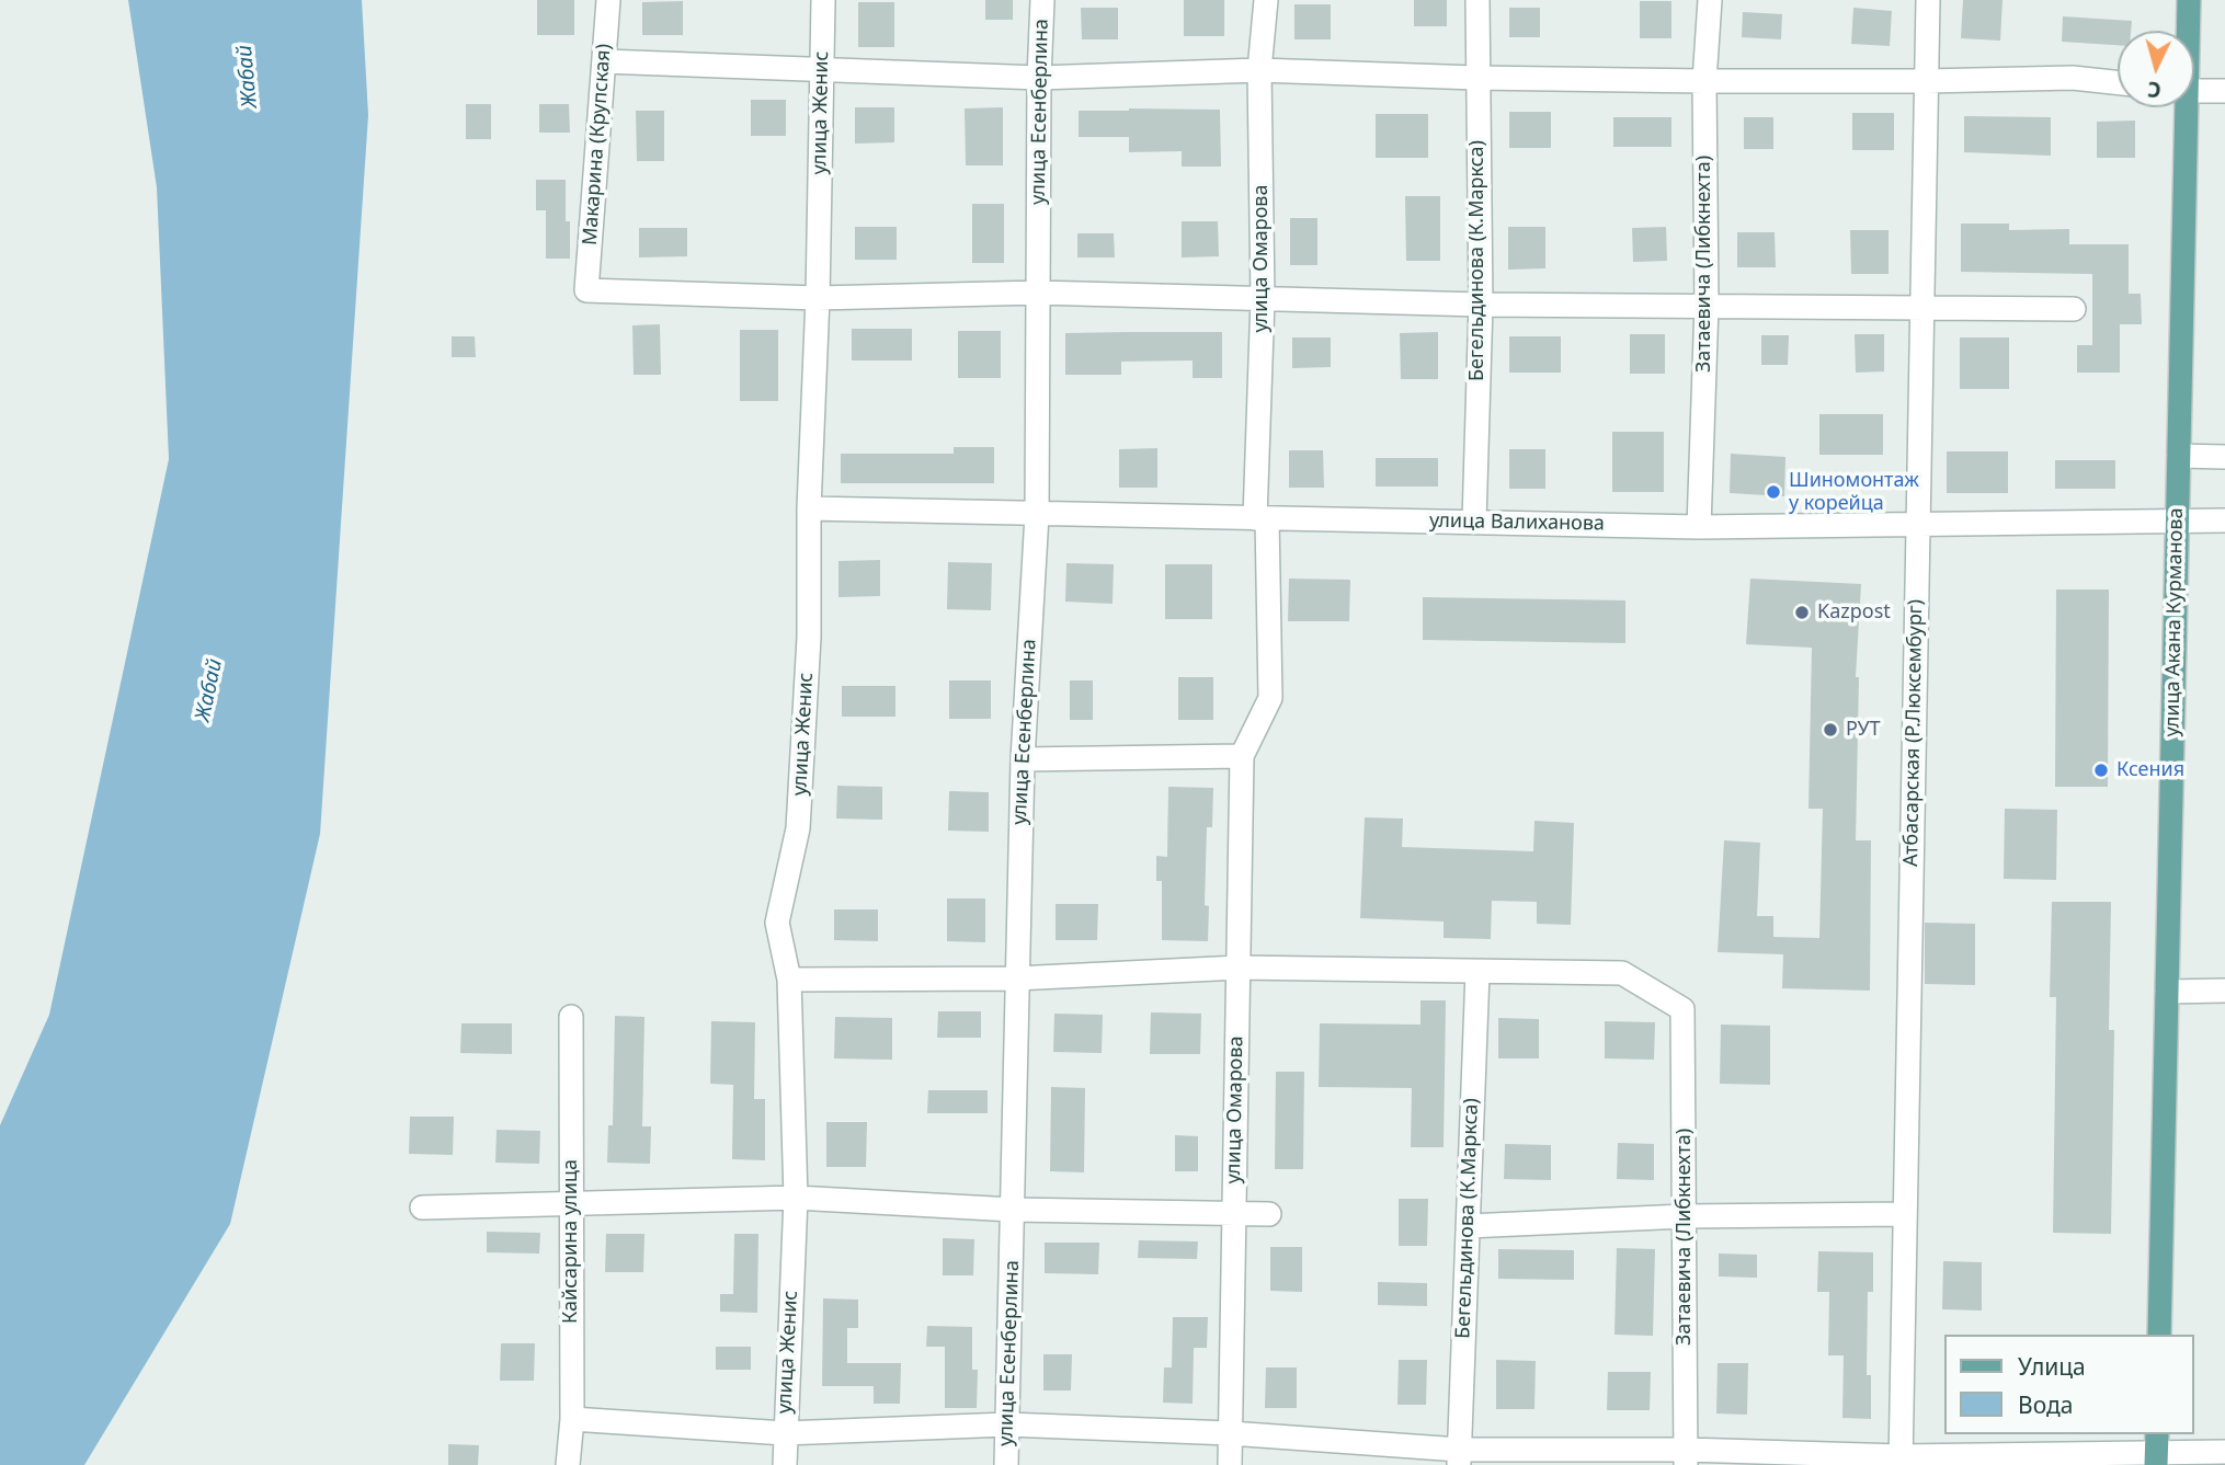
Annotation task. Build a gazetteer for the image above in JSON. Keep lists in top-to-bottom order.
{
  "streets": {
    "main road": ["улица Акана Курманова"],
    "street": [
      "улица Есенберлина",
      "улица Женис",
      "Макарина (Крупская)",
      "улица Омарова",
      "Бегельдинова (К.Маркса)",
      "Затаевича (Либкнехта)",
      "улица Валиханова",
      "Атбасарская (Р.Люксембург)",
      "Кайсарина улица"
    ]
  },
  "crossings": [
    ["улица Есенберлина", "улица Валиханова"],
    ["улица Женис", "Макарина (Крупская)"],
    ["улица Женис", "улица Валиханова"],
    ["улица Омарова", "улица Валиханова"],
    ["Бегельдинова (К.Маркса)", "Затаевича (Либкнехта)"],
    ["Бегельдинова (К.Маркса)", "улица Валиханова"],
    ["Затаевича (Либкнехта)", "улица Валиханова"],
    ["улица Валиханова", "улица Акана Курманова"],
    ["улица Валиханова", "Атбасарская (Р.Люксембург)"]
  ],
  "water": ["Жабай"],
  "places": [
    "Шиномонтаж у корейца",
    "Kazpost",
    "РУТ",
    "Ксения"
  ],
  "legend": ["Улица", "Вода"],
  "north": "bottom"
}
